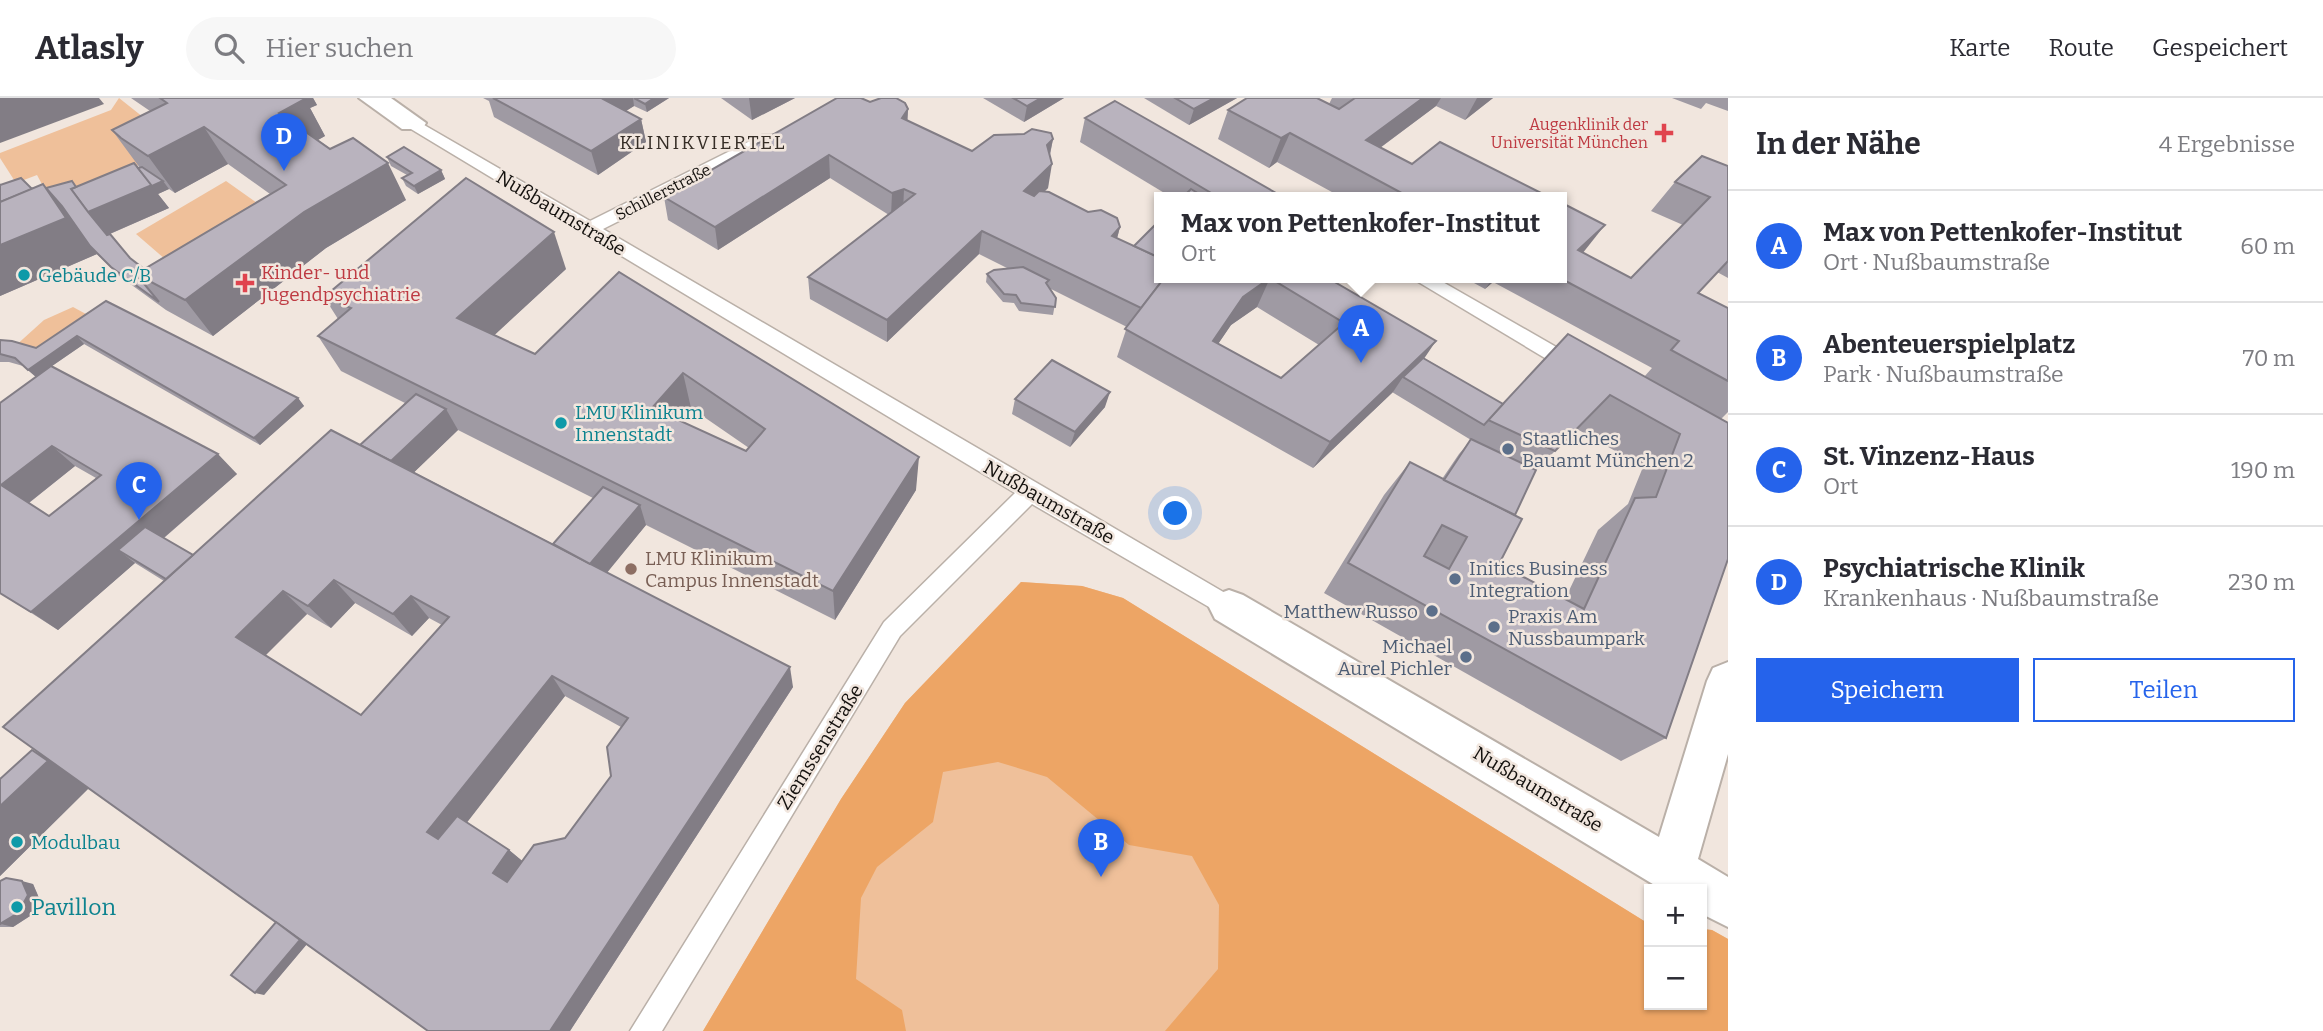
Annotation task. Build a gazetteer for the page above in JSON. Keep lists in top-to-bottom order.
{
  "streets": {
    "street": ["Nußbaumstraße"],
    "lane": ["Schillerstraße", "Ziemssenstraße"]
  },
  "crossings": [
    ["Schillerstraße", "Nußbaumstraße"],
    ["Nußbaumstraße", "Ziemssenstraße"]
  ],
  "districts": ["KLINIKVIERTEL"],
  "places": {
    "health": ["Augenklinik der Universität München", "Kinder- und Jugendpsychiatrie"],
    "other": [
      "Gebäude C/B",
      "LMU Klinikum Innenstadt",
      "Staatliches Bauamt München 2",
      "LMU Klinikum Campus Innenstadt",
      "Initics Business Integration",
      "Matthew Russo",
      "Praxis Am Nussbaumpark",
      "Michael Aurel Pichler",
      "Modulbau",
      "Pavillon"
    ]
  },
  "page": {
    "header": "Atlasly",
    "search": "Hier suchen",
    "nav": ["Karte", "Route", "Gespeichert"],
    "heading": ["In der Nähe", "4 Ergebnisse"],
    "pins": [
      "D",
      "A",
      "C",
      "B"
    ],
    "list": [
      {
        "mark": "A",
        "name": "Max von Pettenkofer-Institut",
        "note": "Ort · Nußbaumstraße",
        "value": "60 m"
      },
      {
        "mark": "B",
        "name": "Abenteuerspielplatz",
        "note": "Park · Nußbaumstraße",
        "value": "70 m"
      },
      {
        "mark": "C",
        "name": "St. Vinzenz-Haus",
        "note": "Ort",
        "value": "190 m"
      },
      {
        "mark": "D",
        "name": "Psychiatrische Klinik",
        "note": "Krankenhaus · Nußbaumstraße",
        "value": "230 m"
      }
    ],
    "popup": ["Max von Pettenkofer-Institut", "Ort"],
    "buttons": ["Speichern", "Teilen"],
    "map_buttons": ["+", "−"]
  }
}
